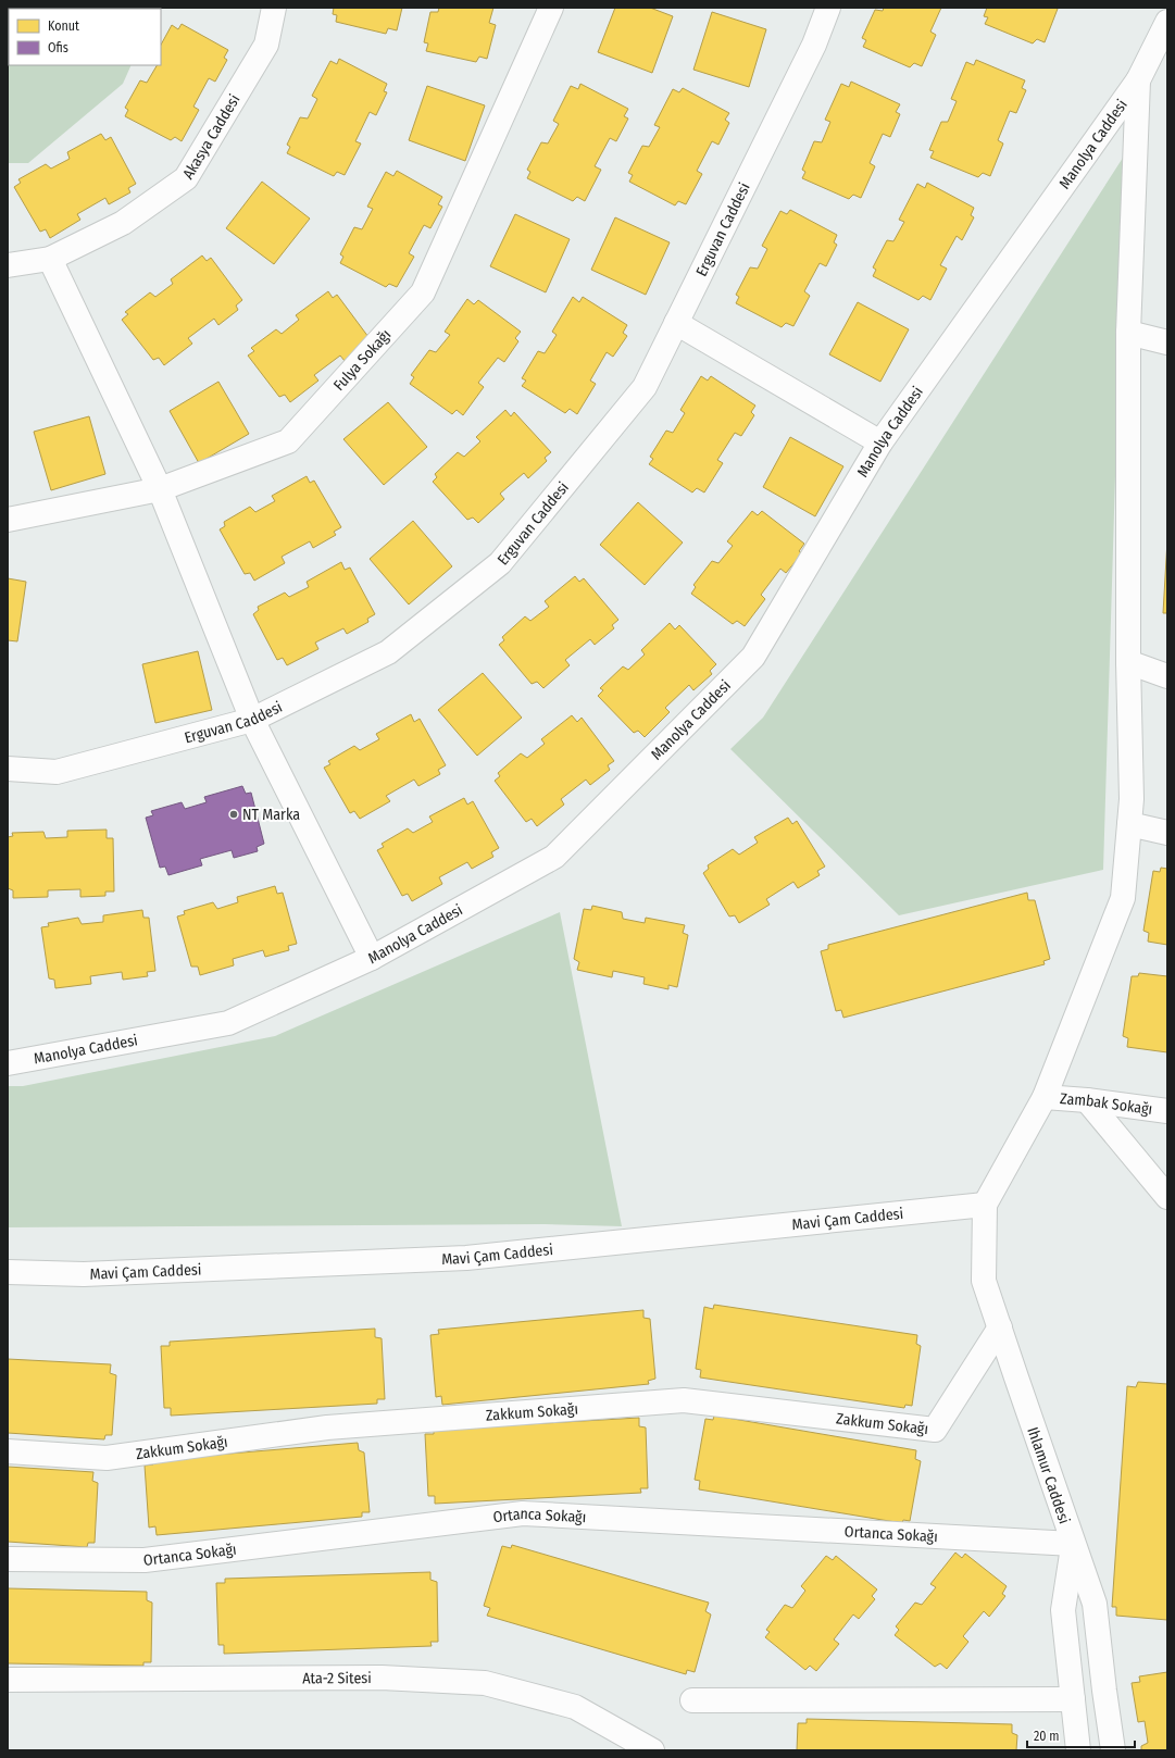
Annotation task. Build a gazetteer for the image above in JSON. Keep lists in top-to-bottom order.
{
  "streets": {
    "street": [
      "Akasya Caddesi",
      "Manolya Caddesi",
      "Erguvan Caddesi",
      "Fulya Sokağı",
      "Zambak Sokağı",
      "Mavi Çam Caddesi",
      "Zakkum Sokağı",
      "Ihlamur Caddesi",
      "Ortanca Sokağı",
      "Ata-2 Sitesi"
    ]
  },
  "crossings": [
    ["Mavi Çam Caddesi", "Ihlamur Caddesi"],
    ["Zakkum Sokağı", "Ihlamur Caddesi"],
    ["Ihlamur Caddesi", "Ortanca Sokağı"]
  ],
  "places": ["NT Marka"],
  "legend": ["Konut", "Ofis"],
  "scale_bar": "20 m"
}
